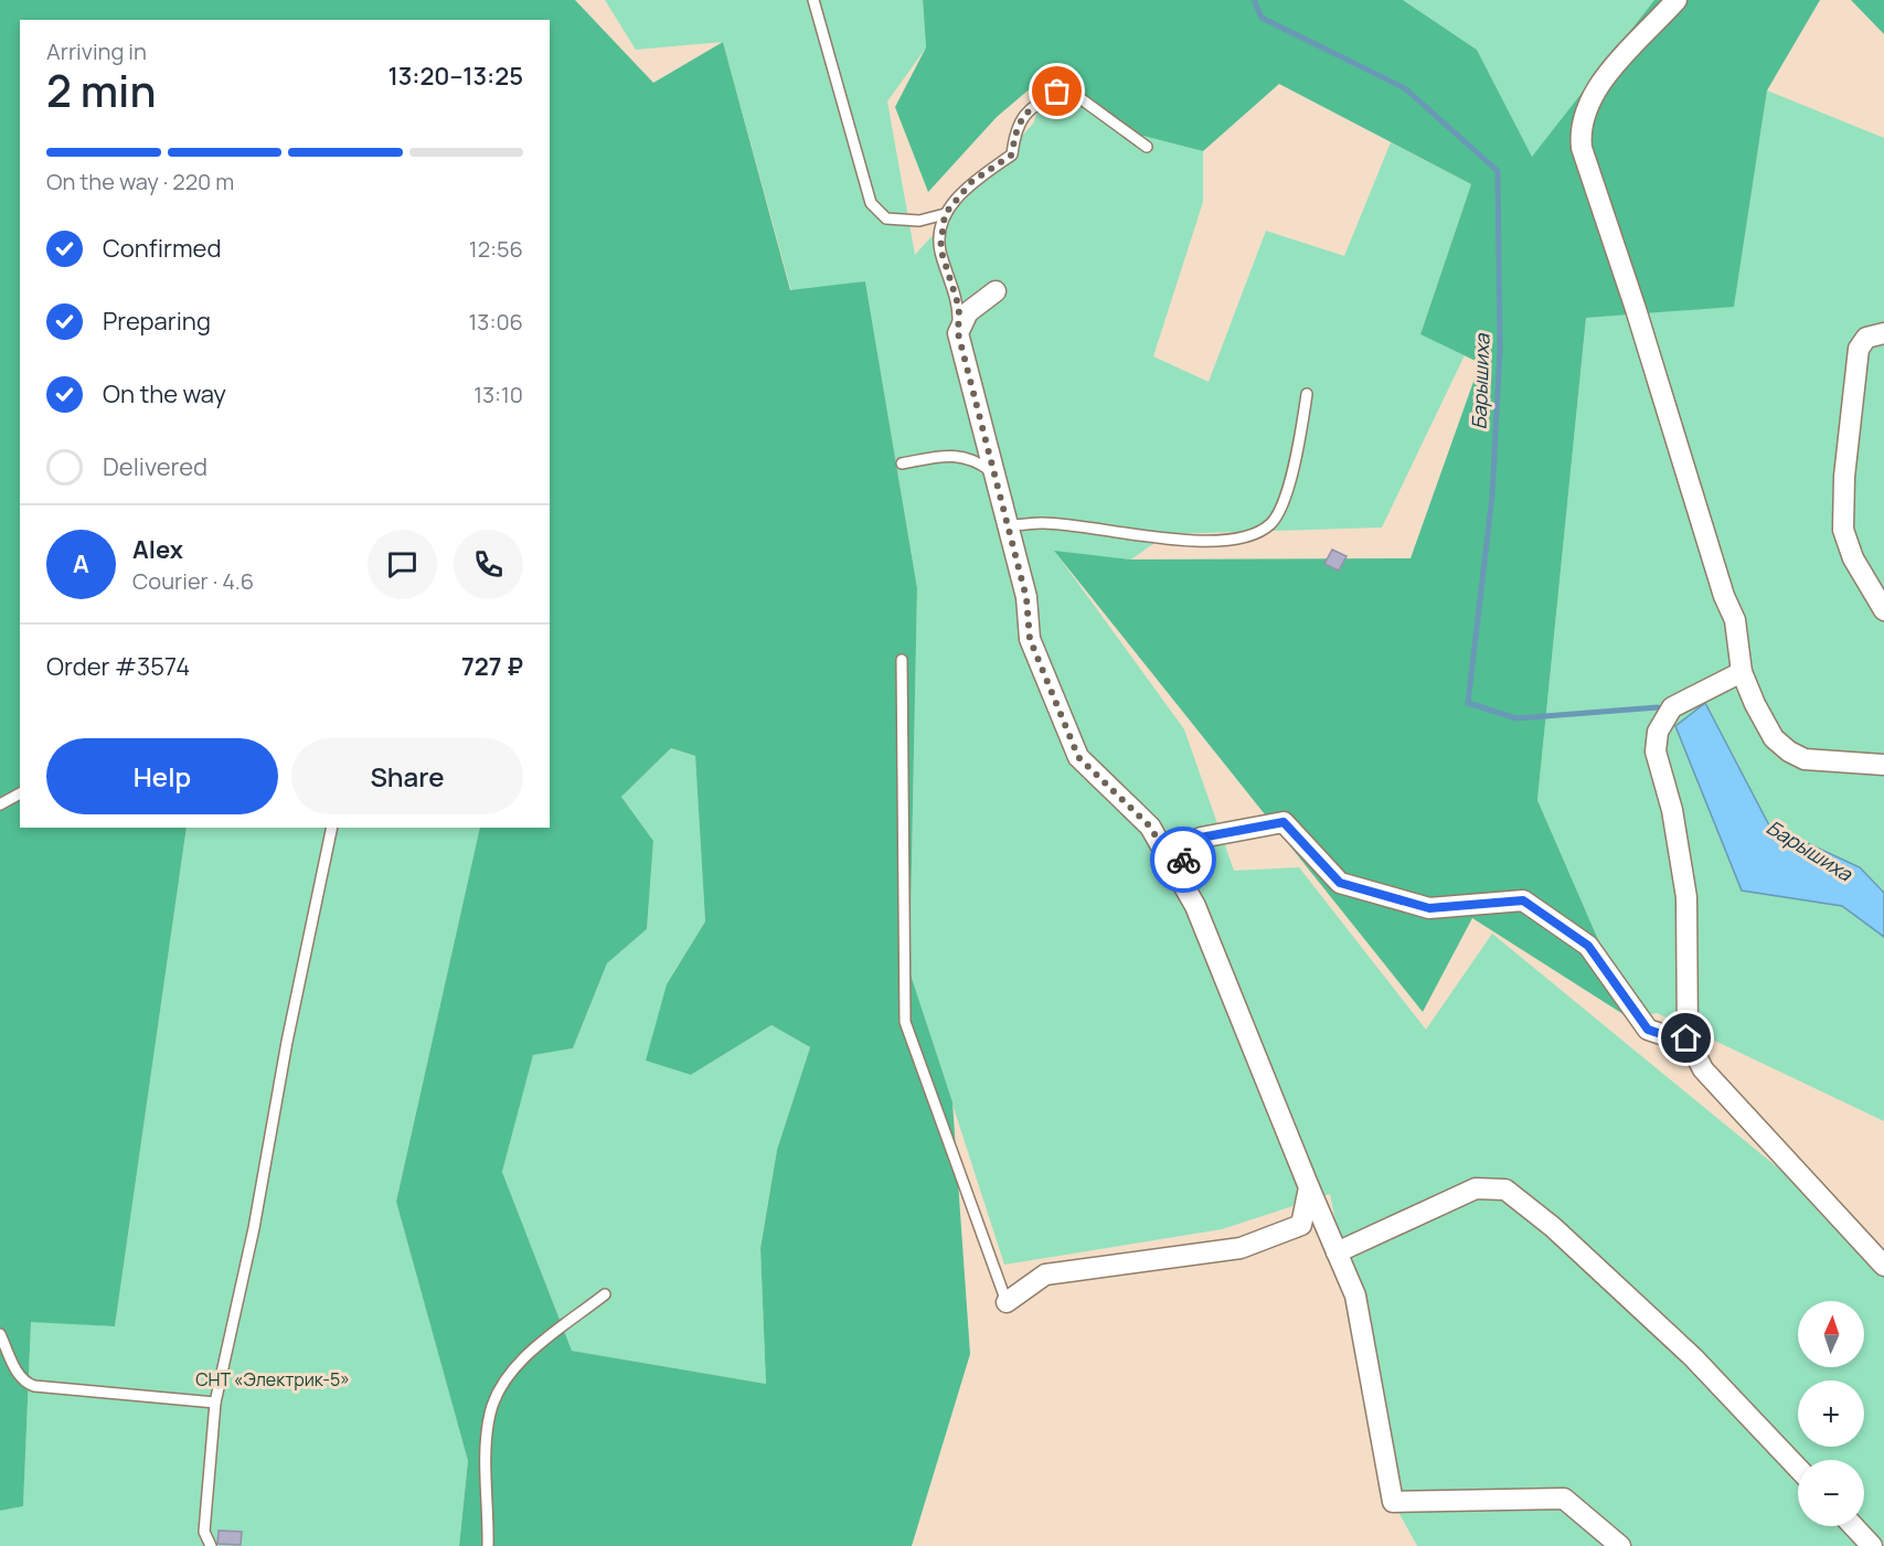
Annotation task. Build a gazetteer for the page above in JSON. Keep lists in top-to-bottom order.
{
  "water": ["Барышиха"],
  "parks": ["СНТ «Электрик-5»"],
  "north": "top",
  "page": {
    "heading": ["2 min", "Arriving in", "13:20–13:25"],
    "panel": [
      "Alex",
      "Courier · 4.6",
      "Order #3574",
      "727 ₽"
    ],
    "bar": "On the way · 220 m",
    "list": [
      ["Confirmed", "12:56"],
      ["Preparing", "13:06"],
      ["On the way", "13:10"],
      "Delivered"
    ],
    "round": "A",
    "buttons": ["Help", "Share"],
    "map_buttons": ["+", "−"]
  }
}
